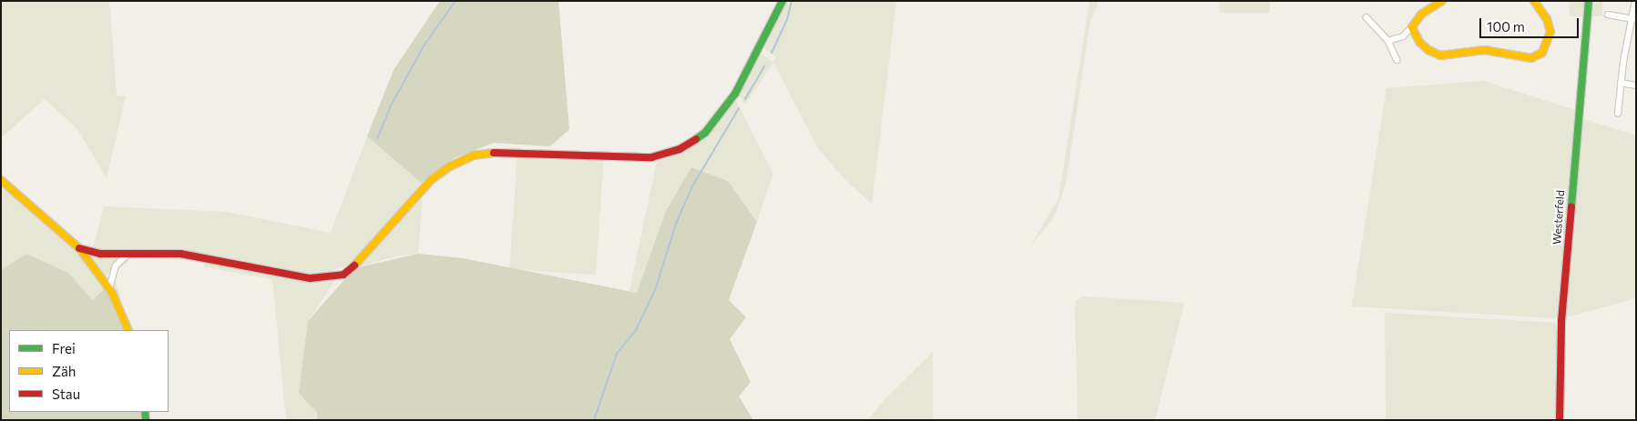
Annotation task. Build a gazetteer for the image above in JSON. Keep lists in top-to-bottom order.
{
  "streets": {
    "street": ["Westerfeld"]
  },
  "legend": ["Frei", "Zäh", "Stau"],
  "scale_bar": "100 m"
}
